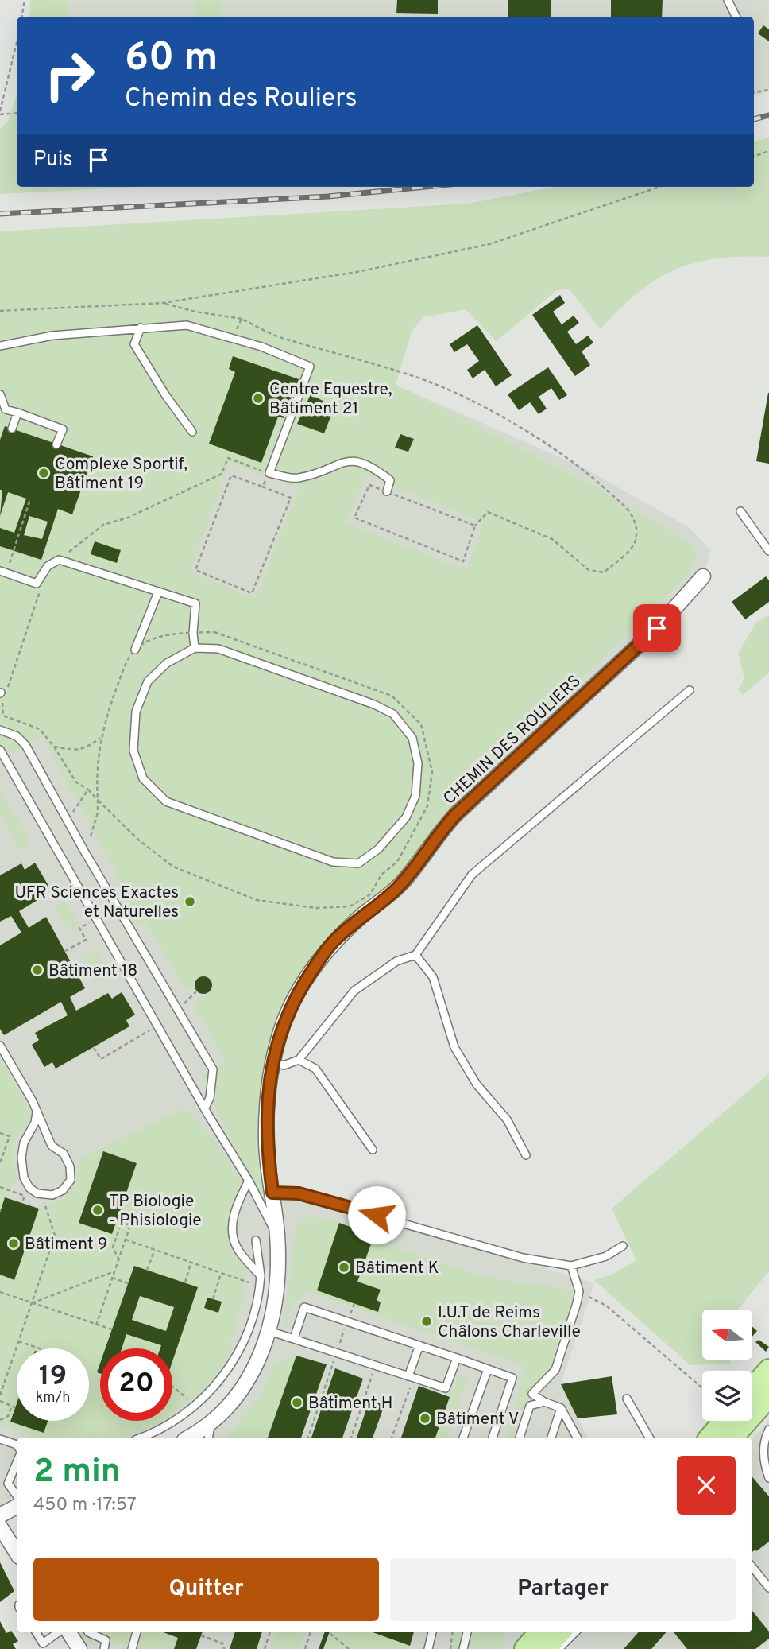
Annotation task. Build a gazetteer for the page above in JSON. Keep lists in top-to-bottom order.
{
  "streets": {
    "street": ["CHEMIN DES ROULIERS"]
  },
  "places": [
    "Centre Equestre, Bâtiment 21",
    "Complexe Sportif, Bâtiment 19",
    "UFR Sciences Exactes et Naturelles",
    "Bâtiment 18",
    "TP Biologie - Phisiologie",
    "Bâtiment 9",
    "Bâtiment K",
    "I.U.T de Reims Châlons Charleville",
    "Bâtiment H",
    "Bâtiment V"
  ],
  "north": "left",
  "page": {
    "turn": ["60 m", "Chemin des Rouliers"],
    "then": "Puis",
    "speed": "19 km/h",
    "limit": "20",
    "heading": ["2 min", "450 m · 17:57"],
    "buttons": ["Quitter", "Partager"]
  }
}
